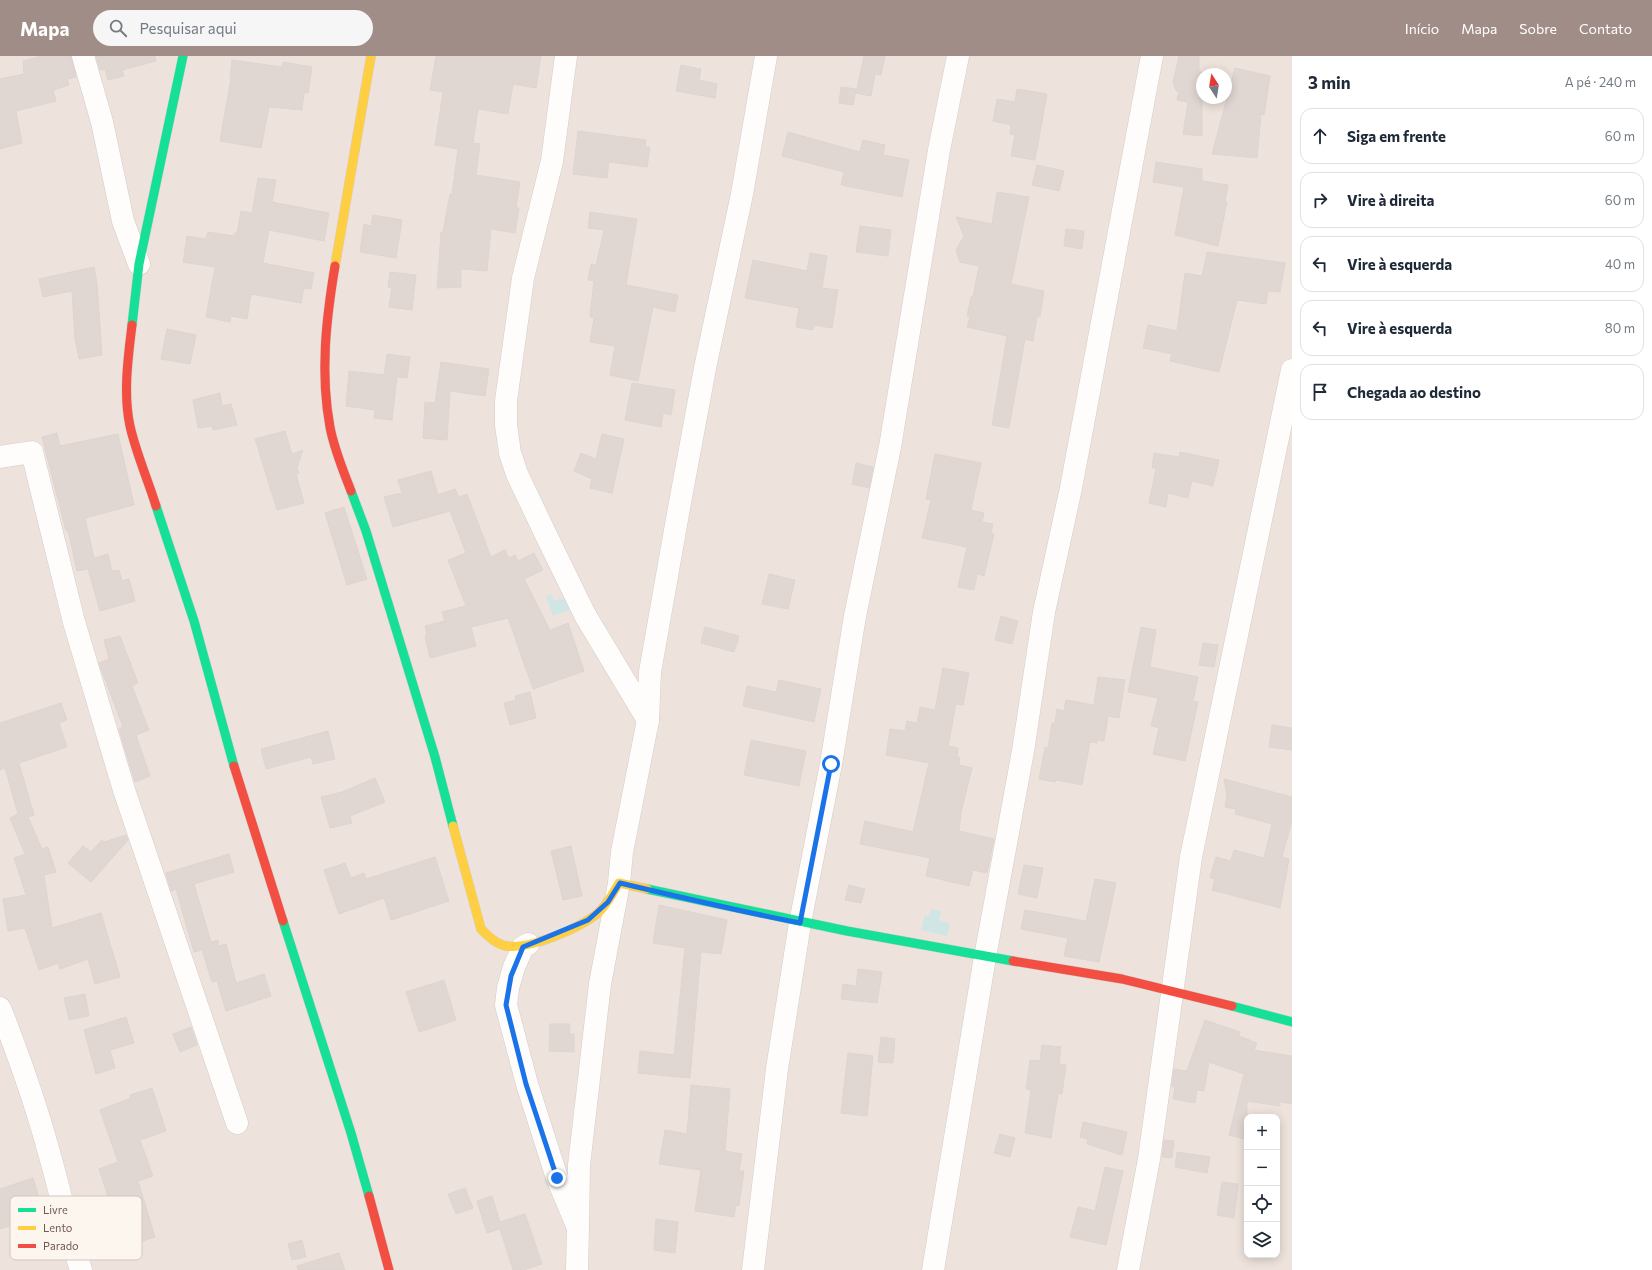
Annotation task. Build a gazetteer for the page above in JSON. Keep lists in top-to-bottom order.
{
  "legend": ["Livre", "Lento", "Parado"],
  "north": "top",
  "page": {
    "header": "Mapa",
    "search": "Pesquisar aqui",
    "nav": [
      "Início",
      "Mapa",
      "Sobre",
      "Contato"
    ],
    "heading": ["3 min", "A pé · 240 m"],
    "list": [
      ["Siga em frente", "60 m"],
      ["Vire à direita", "60 m"],
      ["Vire à esquerda", "40 m"],
      ["Vire à esquerda", "80 m"],
      "Chegada ao destino"
    ],
    "map_buttons": ["+", "−"]
  }
}
